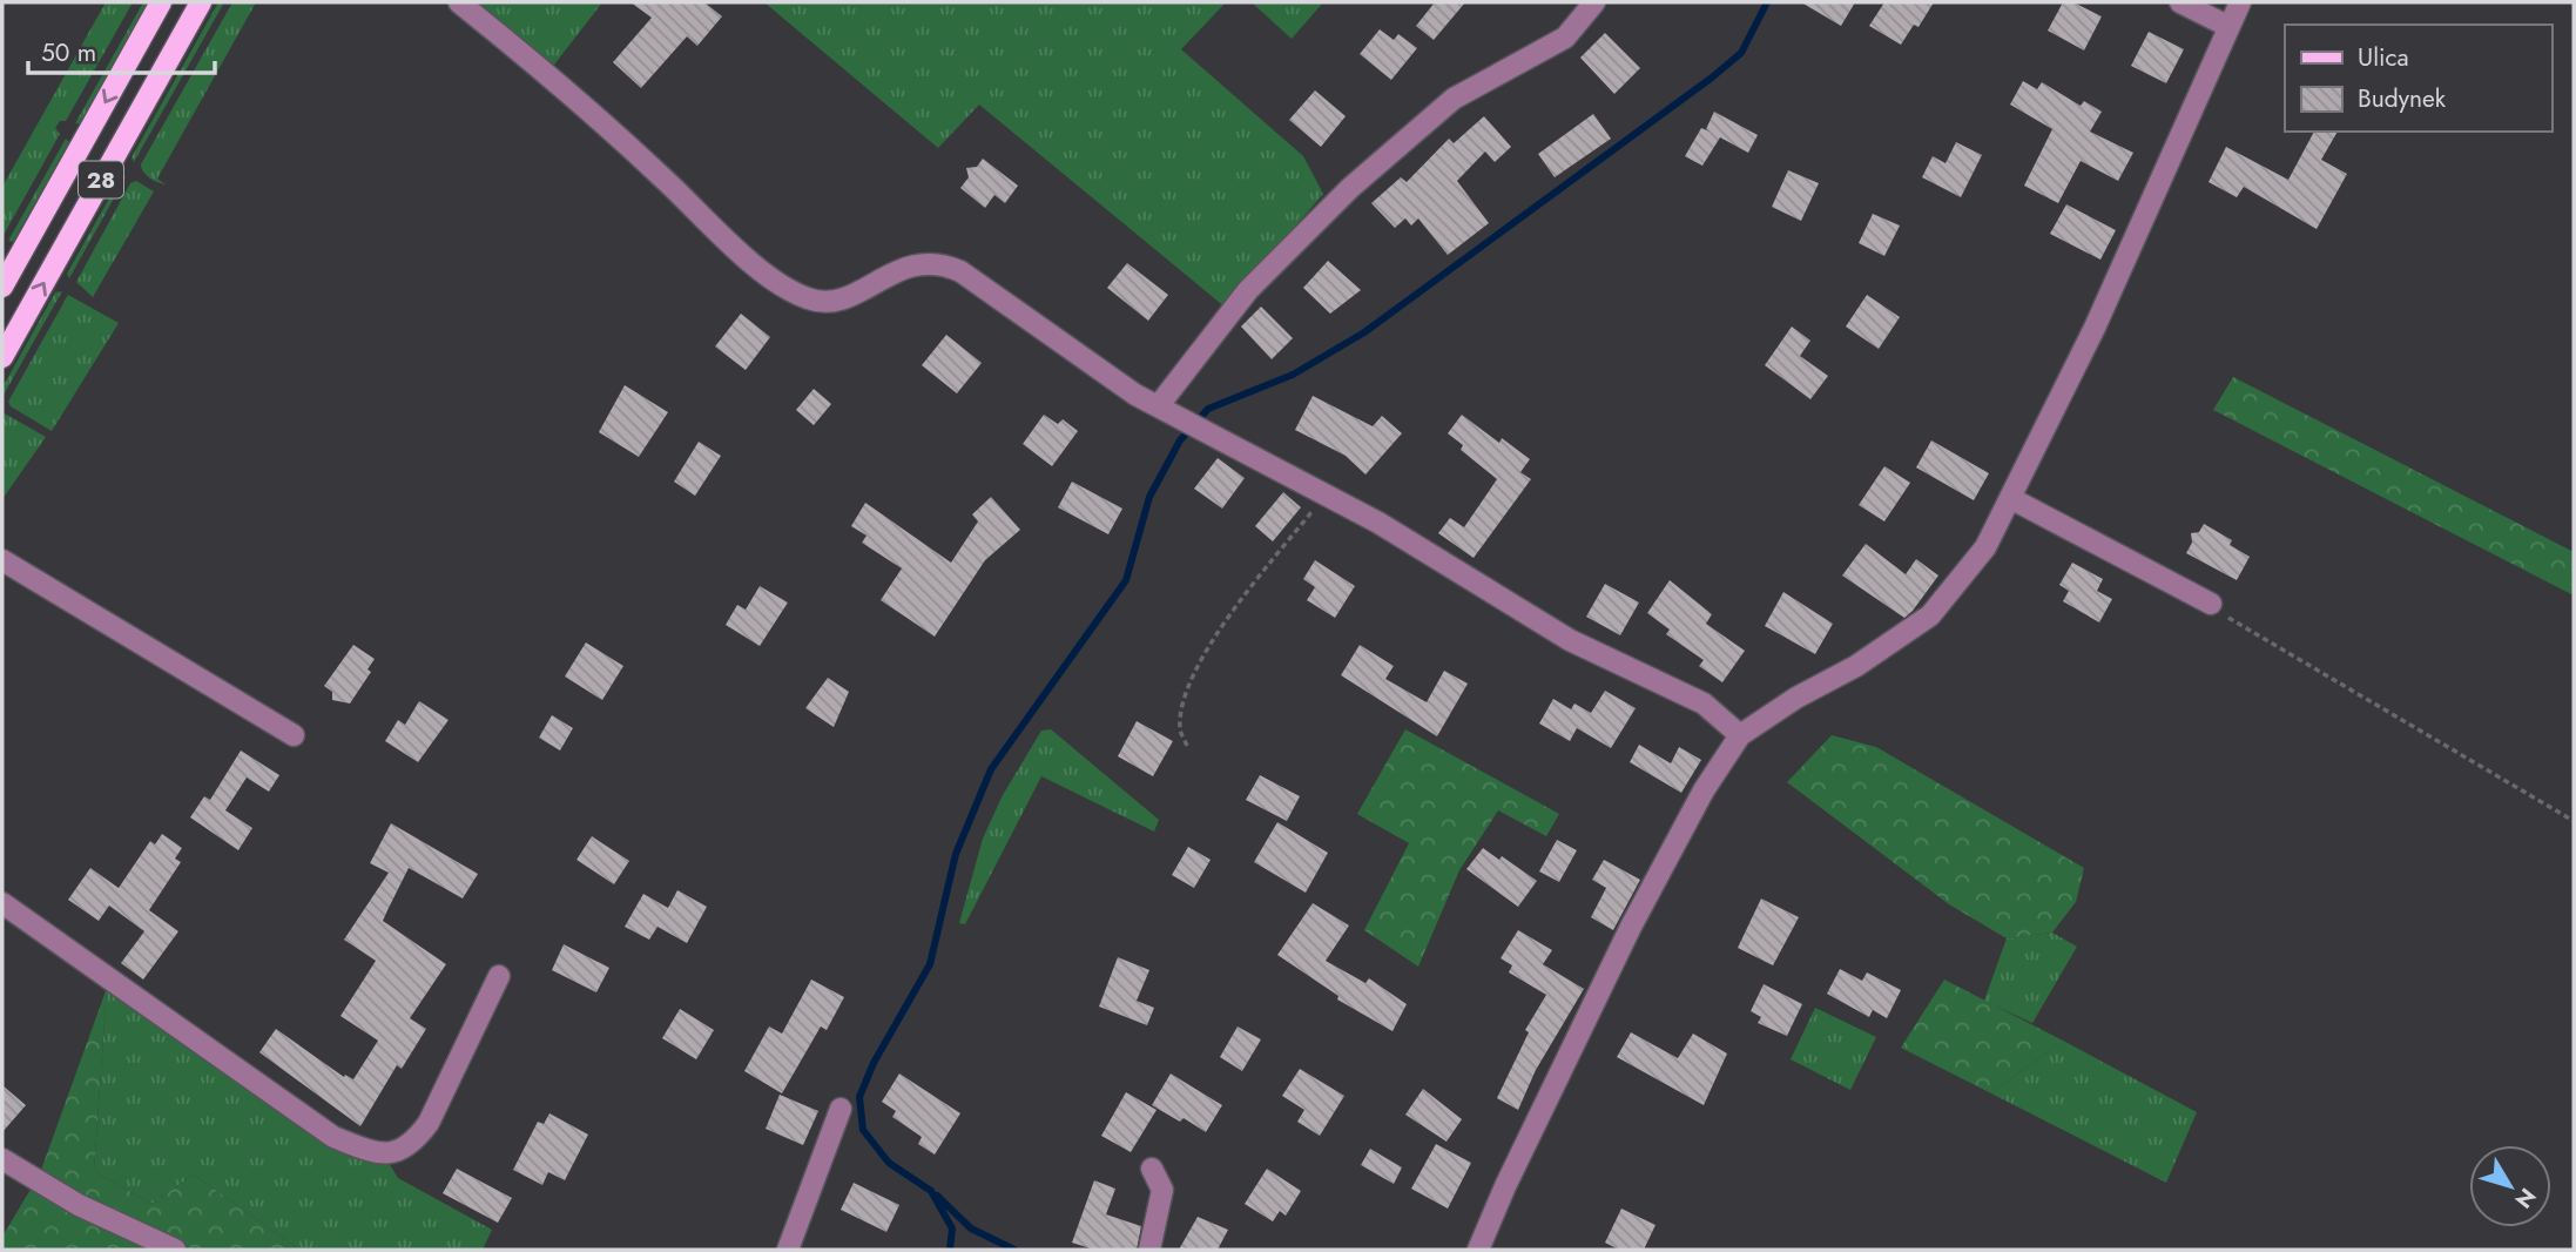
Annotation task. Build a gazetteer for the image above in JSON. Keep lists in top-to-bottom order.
{
  "streets": {
    "main road": ["28"]
  },
  "legend": ["Ulica", "Budynek"],
  "scale_bar": "50 m",
  "north": "bottom right"
}
